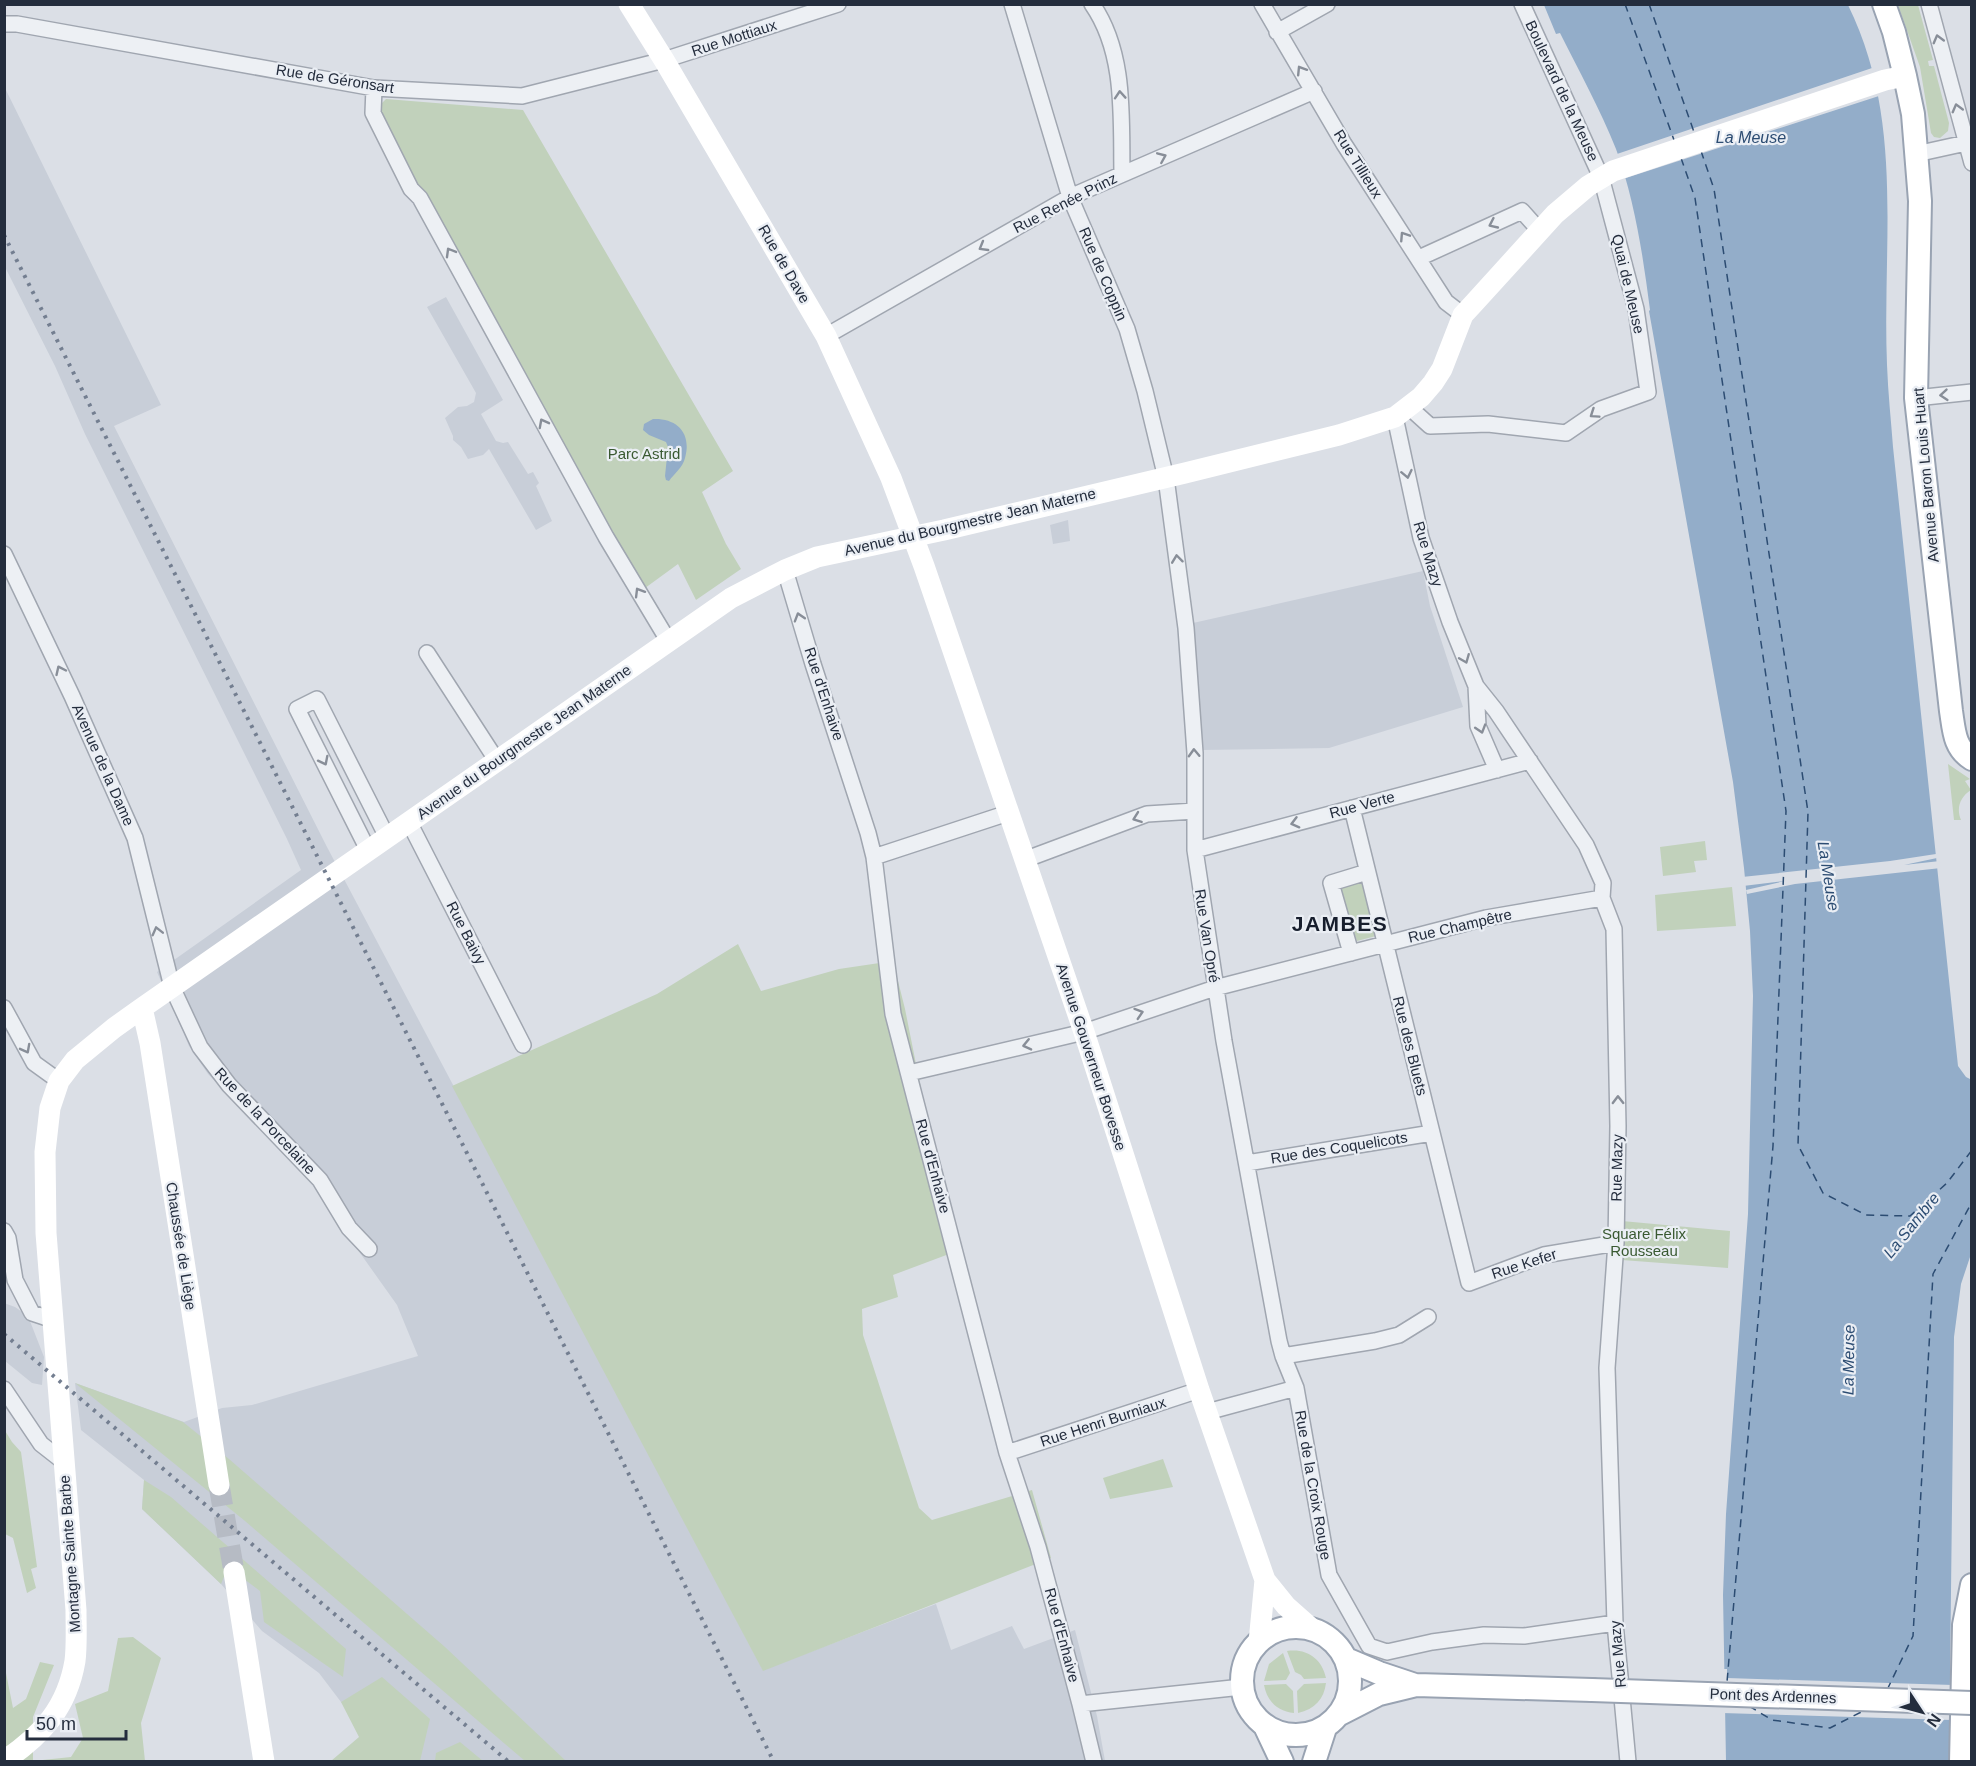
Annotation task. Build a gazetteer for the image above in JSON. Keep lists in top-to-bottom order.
{
  "streets": {
    "main road": [
      "Rue de Dave",
      "Avenue Baron Louis Huart",
      "Avenue du Bourgmestre Jean Materne",
      "Avenue Gouverneur Bovesse",
      "Chaussée de Liège",
      "Montagne Sainte Barbe",
      "Pont des Ardennes"
    ],
    "street": [
      "Rue Mottiaux",
      "Rue de Géronsart",
      "Boulevard de la Meuse",
      "Rue Tillieux",
      "Rue Renée Prinz",
      "Rue de Coppin",
      "Quai de Meuse",
      "Rue Mazy",
      "Rue d'Enhaive",
      "Avenue de la Dame",
      "Rue Verte",
      "Rue Champêtre",
      "Rue Baivy",
      "Rue Van Opré",
      "Rue des Bluets",
      "Rue de la Porcelaine",
      "Rue des Coquelicots",
      "Rue Kefer",
      "Rue Henri Burniaux",
      "Rue de la Croix Rouge"
    ]
  },
  "crossings": [
    ["Rue Mottiaux", "Rue de Géronsart"],
    ["Rue Mottiaux", "Rue de Dave"],
    ["Rue de Géronsart", "Rue de Dave"],
    ["Boulevard de la Meuse", "Quai de Meuse"],
    ["Boulevard de la Meuse", "Avenue du Bourgmestre Jean Materne"],
    ["Rue Tillieux", "Rue Renée Prinz"],
    ["Rue Tillieux", "Avenue du Bourgmestre Jean Materne"],
    ["Rue Renée Prinz", "Rue de Dave"],
    ["Rue Renée Prinz", "Rue de Coppin"],
    ["Rue de Dave", "Avenue du Bourgmestre Jean Materne"],
    ["Rue de Dave", "Avenue Gouverneur Bovesse"],
    ["Rue de Coppin", "Avenue du Bourgmestre Jean Materne"],
    ["Rue de Coppin", "Rue Van Opré"],
    ["Quai de Meuse", "Avenue du Bourgmestre Jean Materne"],
    ["Quai de Meuse", "Rue Mazy"],
    ["Avenue Baron Louis Huart", "Avenue du Bourgmestre Jean Materne"],
    ["Avenue du Bourgmestre Jean Materne", "Rue Mazy"],
    ["Avenue du Bourgmestre Jean Materne", "Rue d'Enhaive"],
    ["Avenue du Bourgmestre Jean Materne", "Avenue de la Dame"],
    ["Avenue du Bourgmestre Jean Materne", "Rue Baivy"],
    ["Avenue du Bourgmestre Jean Materne", "Rue Van Opré"],
    ["Avenue du Bourgmestre Jean Materne", "Avenue Gouverneur Bovesse"],
    ["Avenue du Bourgmestre Jean Materne", "Rue de la Porcelaine"],
    ["Avenue du Bourgmestre Jean Materne", "Chaussée de Liège"],
    ["Avenue du Bourgmestre Jean Materne", "Montagne Sainte Barbe"],
    ["Rue Mazy", "Rue Verte"],
    ["Rue Mazy", "Rue Champêtre"],
    ["Rue Mazy", "Rue Kefer"],
    ["Rue Mazy", "Rue de la Croix Rouge"],
    ["Rue d'Enhaive", "Rue Champêtre"],
    ["Rue d'Enhaive", "Rue Henri Burniaux"],
    ["Avenue de la Dame", "Rue de la Porcelaine"],
    ["Rue Verte", "Rue Van Opré"],
    ["Rue Verte", "Rue des Bluets"],
    ["Rue Champêtre", "Rue Van Opré"],
    ["Rue Champêtre", "Rue des Bluets"],
    ["Rue Champêtre", "Avenue Gouverneur Bovesse"],
    ["Rue Van Opré", "Rue des Coquelicots"],
    ["Rue Van Opré", "Rue de la Croix Rouge"],
    ["Rue des Bluets", "Rue des Coquelicots"],
    ["Rue des Bluets", "Rue Kefer"],
    ["Avenue Gouverneur Bovesse", "Rue Henri Burniaux"]
  ],
  "one_way": [
    "Rue Tillieux",
    "Avenue de la Dame",
    "Rue Verte",
    "Rue Van Opré"
  ],
  "districts": ["JAMBES"],
  "water": ["La Meuse", "La Sambre"],
  "parks": ["Parc Astrid", "Square Félix Rousseau"],
  "scale_bar": "50 m",
  "north": "bottom right"
}
